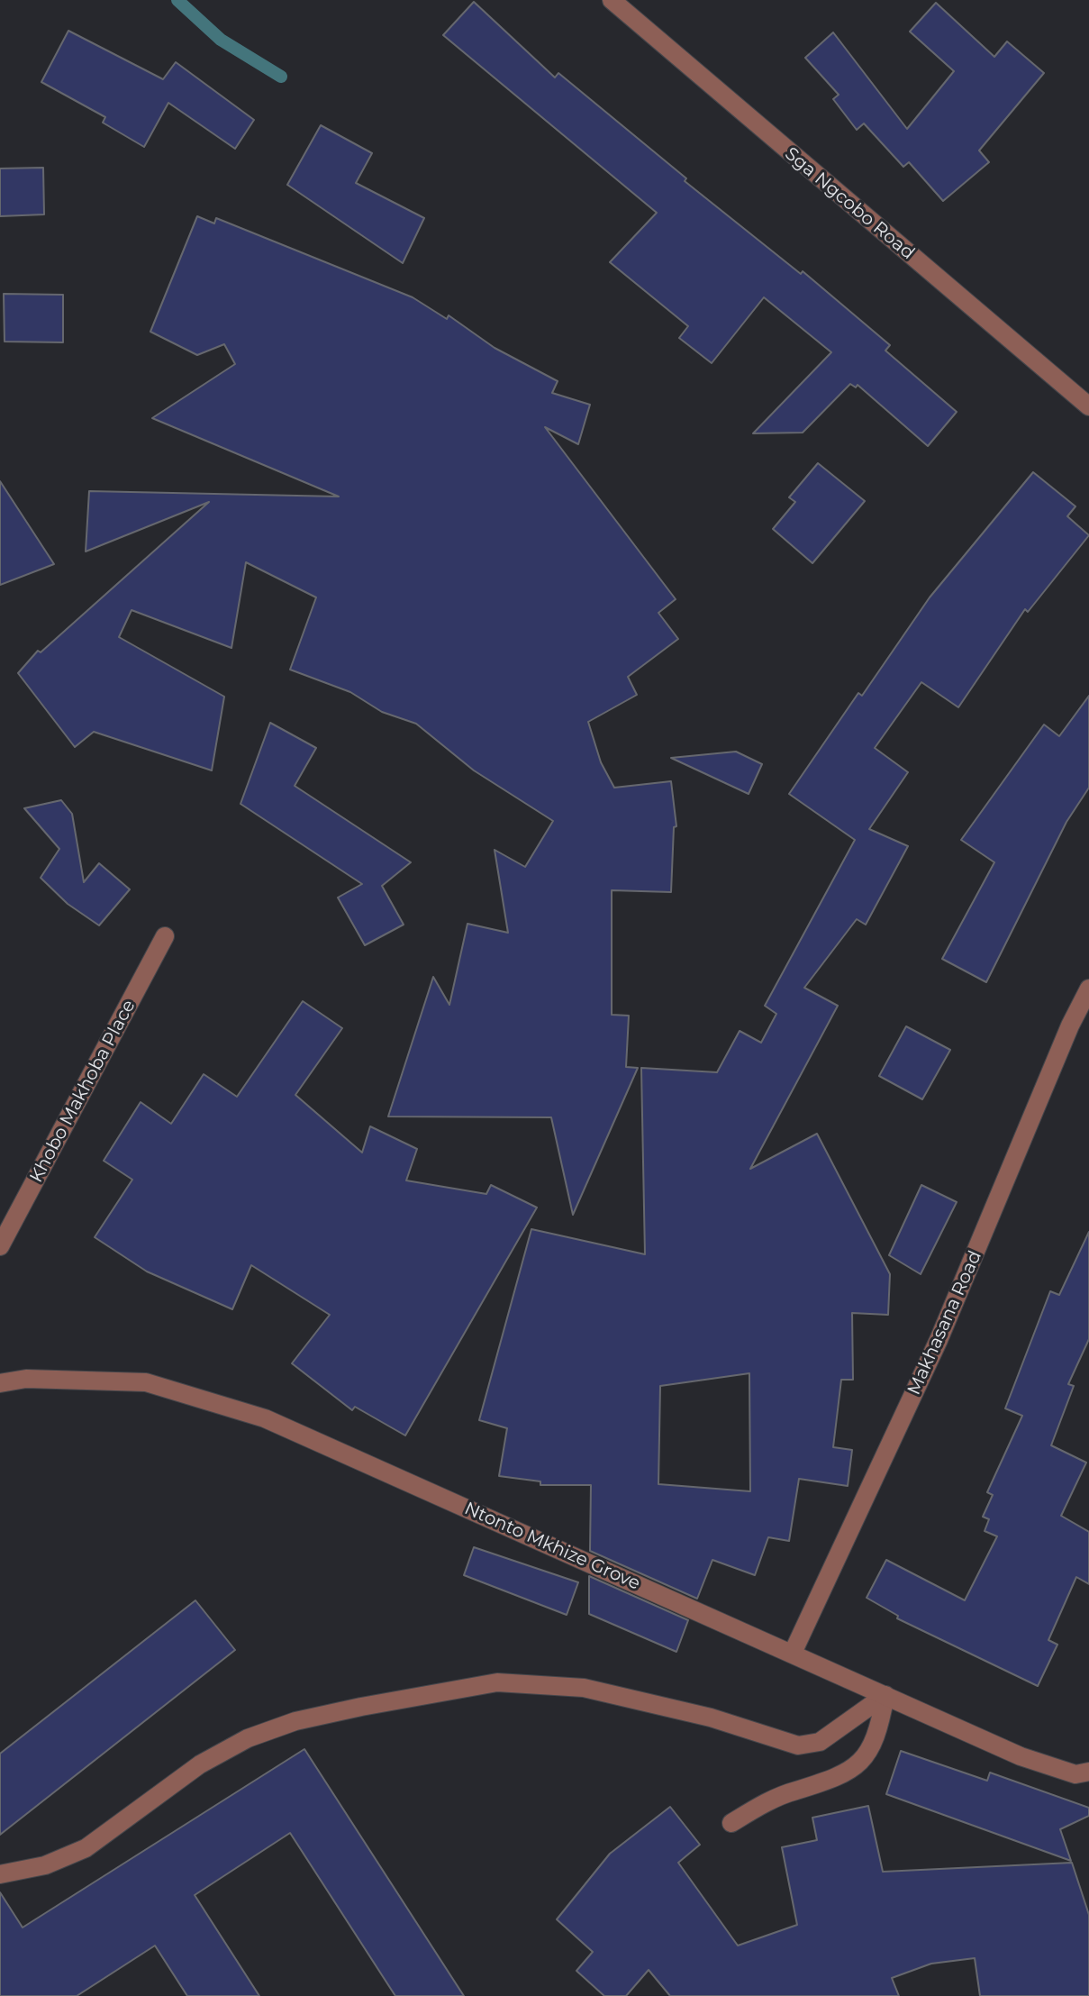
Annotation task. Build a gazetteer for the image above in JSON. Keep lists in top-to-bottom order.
{
  "streets": {
    "street": [
      "Sga Ngcobo Road",
      "Khobo Makhoba Place",
      "Makhasana Road",
      "Ntonto Mkhize Grove"
    ]
  },
  "crossings": [
    ["Makhasana Road", "Ntonto Mkhize Grove"]
  ]
}
